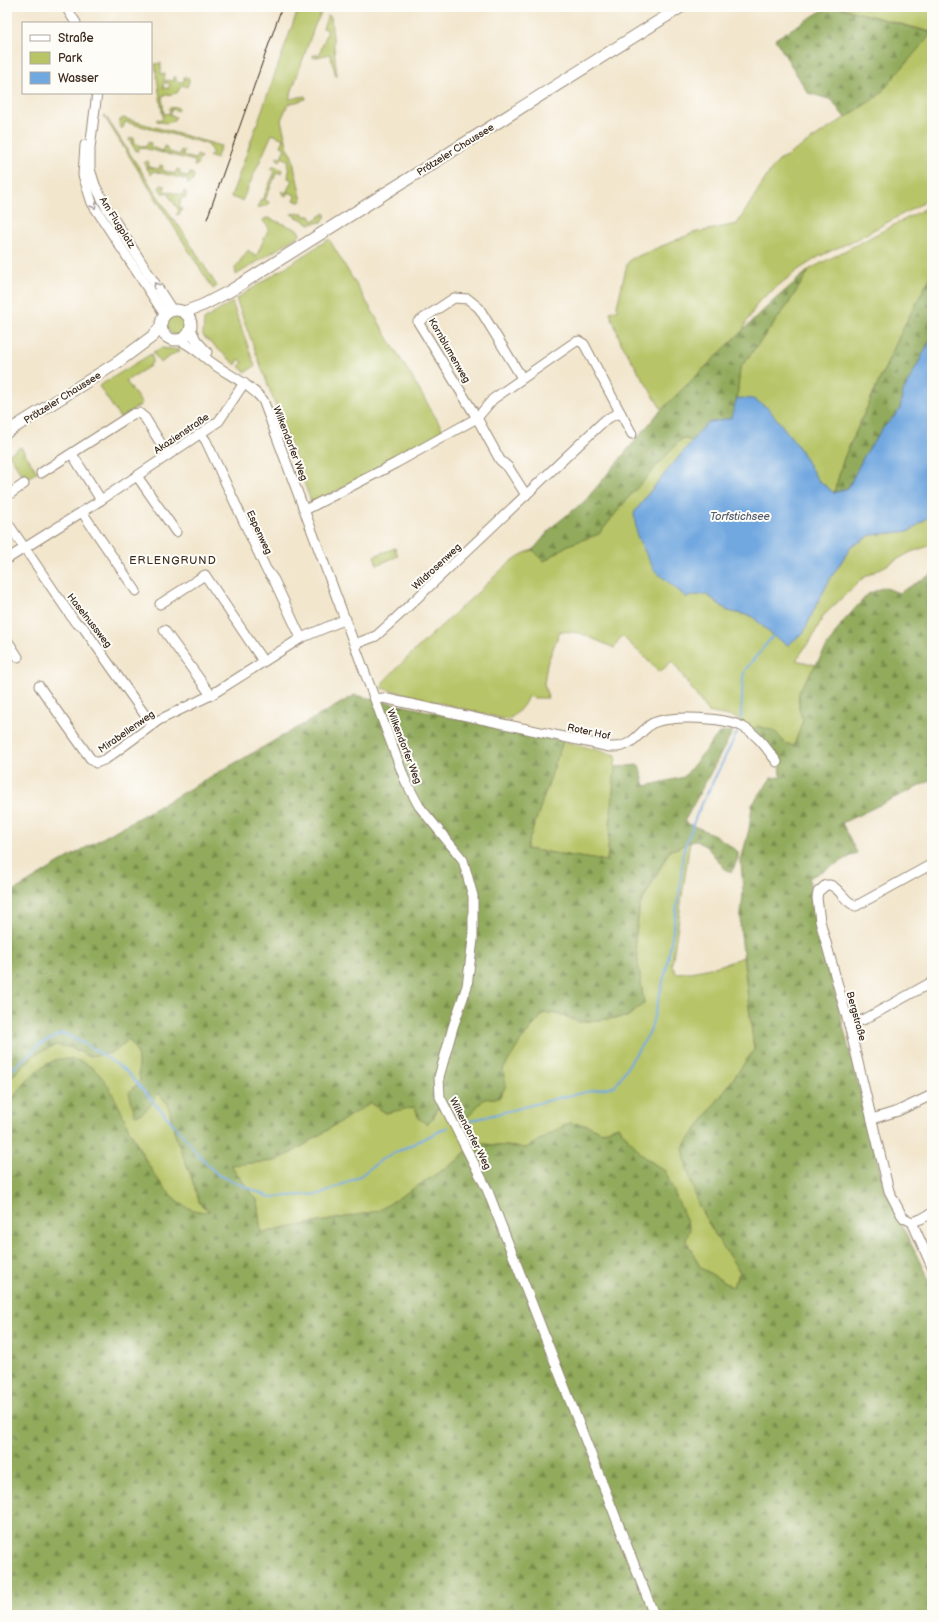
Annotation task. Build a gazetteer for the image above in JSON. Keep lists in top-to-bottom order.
{
  "streets": {
    "main road": ["Prötzeler Chaussee"],
    "street": [
      "Am Flugplatz",
      "Kornblumenweg",
      "Akazienstraße",
      "Wilkendorfer Weg",
      "Espenweg",
      "Wildrosenweg",
      "Haselnussweg",
      "Mirabellenweg",
      "Roter Hof",
      "Bergstraße"
    ]
  },
  "crossings": [
    ["Prötzeler Chaussee", "Am Flugplatz"],
    ["Prötzeler Chaussee", "Wilkendorfer Weg"],
    ["Am Flugplatz", "Wilkendorfer Weg"],
    ["Akazienstraße", "Wilkendorfer Weg"],
    ["Akazienstraße", "Espenweg"],
    ["Akazienstraße", "Haselnussweg"],
    ["Wilkendorfer Weg", "Wildrosenweg"],
    ["Wilkendorfer Weg", "Mirabellenweg"],
    ["Wilkendorfer Weg", "Roter Hof"],
    ["Espenweg", "Mirabellenweg"],
    ["Haselnussweg", "Mirabellenweg"]
  ],
  "districts": ["ERLENGRUND"],
  "water": ["Torfstichsee"],
  "legend": ["Straße", "Park", "Wasser"]
}
